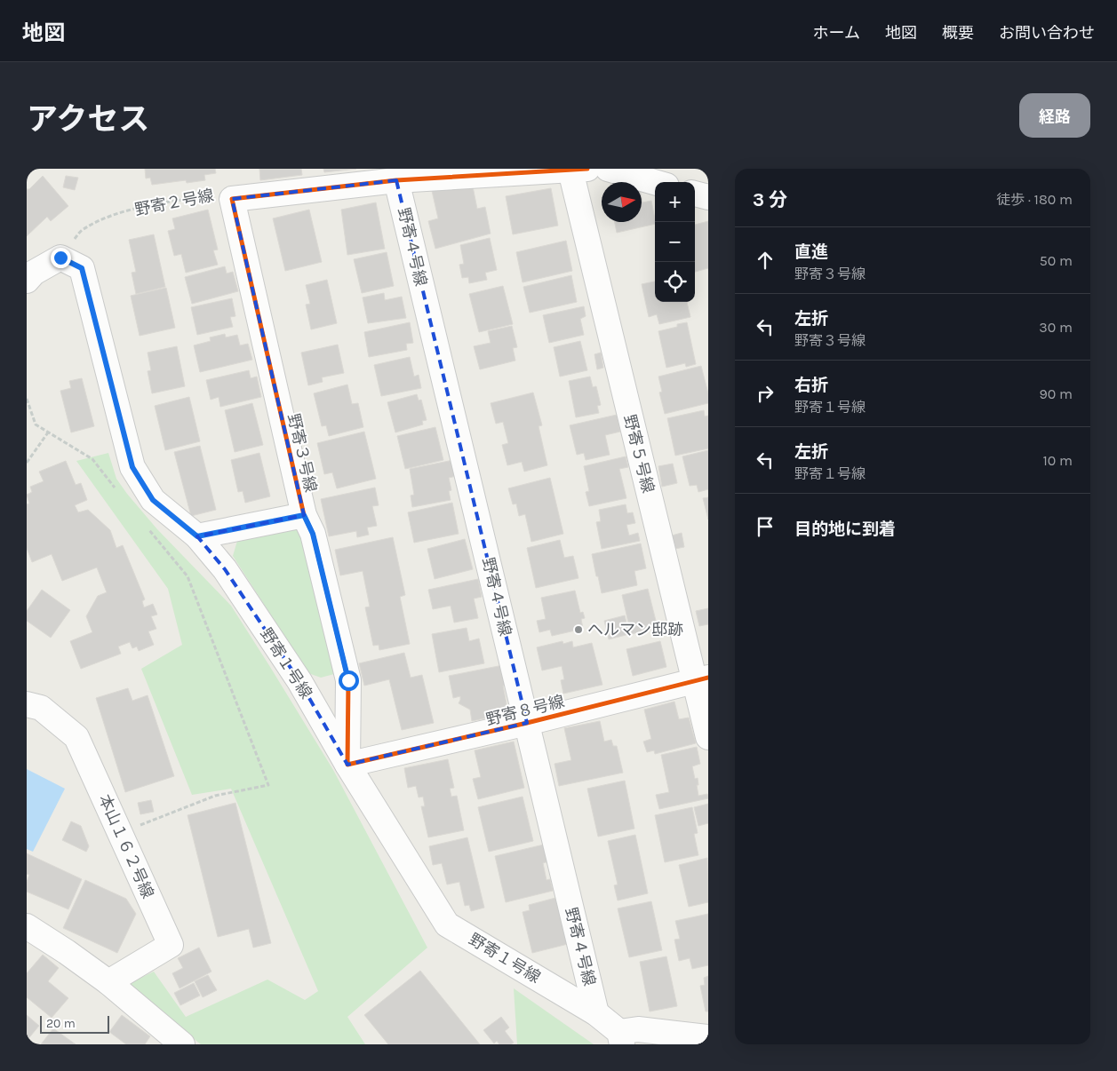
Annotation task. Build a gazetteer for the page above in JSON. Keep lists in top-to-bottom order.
{
  "streets": {
    "street": [
      "野寄２号線",
      "野寄４号線",
      "野寄３号線",
      "野寄５号線",
      "野寄１号線",
      "野寄８号線",
      "本山１６２号線"
    ]
  },
  "crossings": [
    ["野寄２号線", "野寄４号線"],
    ["野寄２号線", "野寄３号線"],
    ["野寄２号線", "野寄５号線"],
    ["野寄４号線", "野寄１号線"],
    ["野寄４号線", "野寄８号線"],
    ["野寄３号線", "野寄１号線"],
    ["野寄３号線", "野寄８号線"],
    ["野寄５号線", "野寄８号線"],
    ["野寄１号線", "野寄８号線"]
  ],
  "places": ["ヘルマン邸跡"],
  "scale_bar": "20 m",
  "north": "right",
  "page": {
    "header": "地図",
    "nav": [
      "ホーム",
      "地図",
      "概要",
      "お問い合わせ"
    ],
    "title": "アクセス",
    "buttons": "経路",
    "heading": ["3 分", "徒歩 · 180 m"],
    "map_buttons": ["+", "−"],
    "list": [
      ["直進", "野寄３号線", "50 m"],
      ["左折", "野寄３号線", "30 m"],
      ["右折", "野寄１号線", "90 m"],
      ["左折", "野寄１号線", "10 m"],
      "目的地に到着"
    ],
    "scale": "20 m"
  }
}
